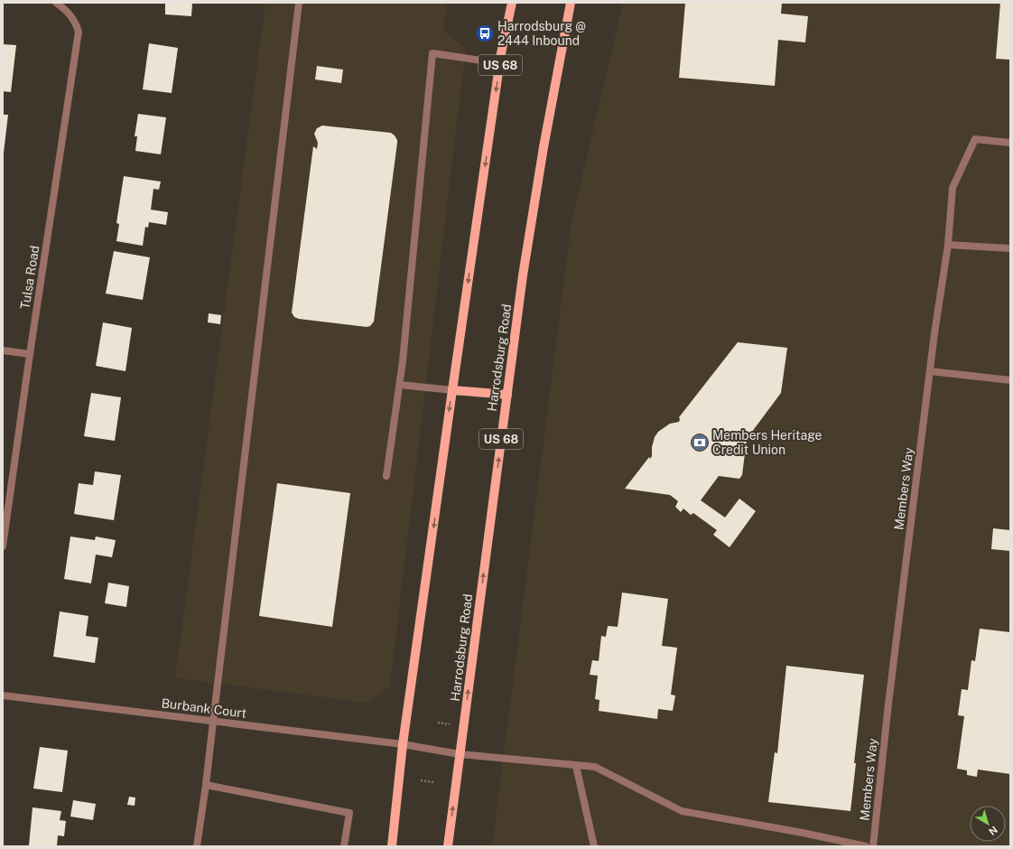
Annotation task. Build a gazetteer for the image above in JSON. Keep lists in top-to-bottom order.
{
  "streets": {
    "main road": ["US 68", "Harrodsburg Road"],
    "street": ["Tulsa Road", "Members Way", "Burbank Court"]
  },
  "crossings": [
    ["US 68", "Burbank Court"],
    ["Harrodsburg Road", "Burbank Court"]
  ],
  "places": {
    "bus stop": ["Harrodsburg @ 2444 Inbound"],
    "bank": ["Members Heritage Credit Union"]
  },
  "north": "bottom right"
}
